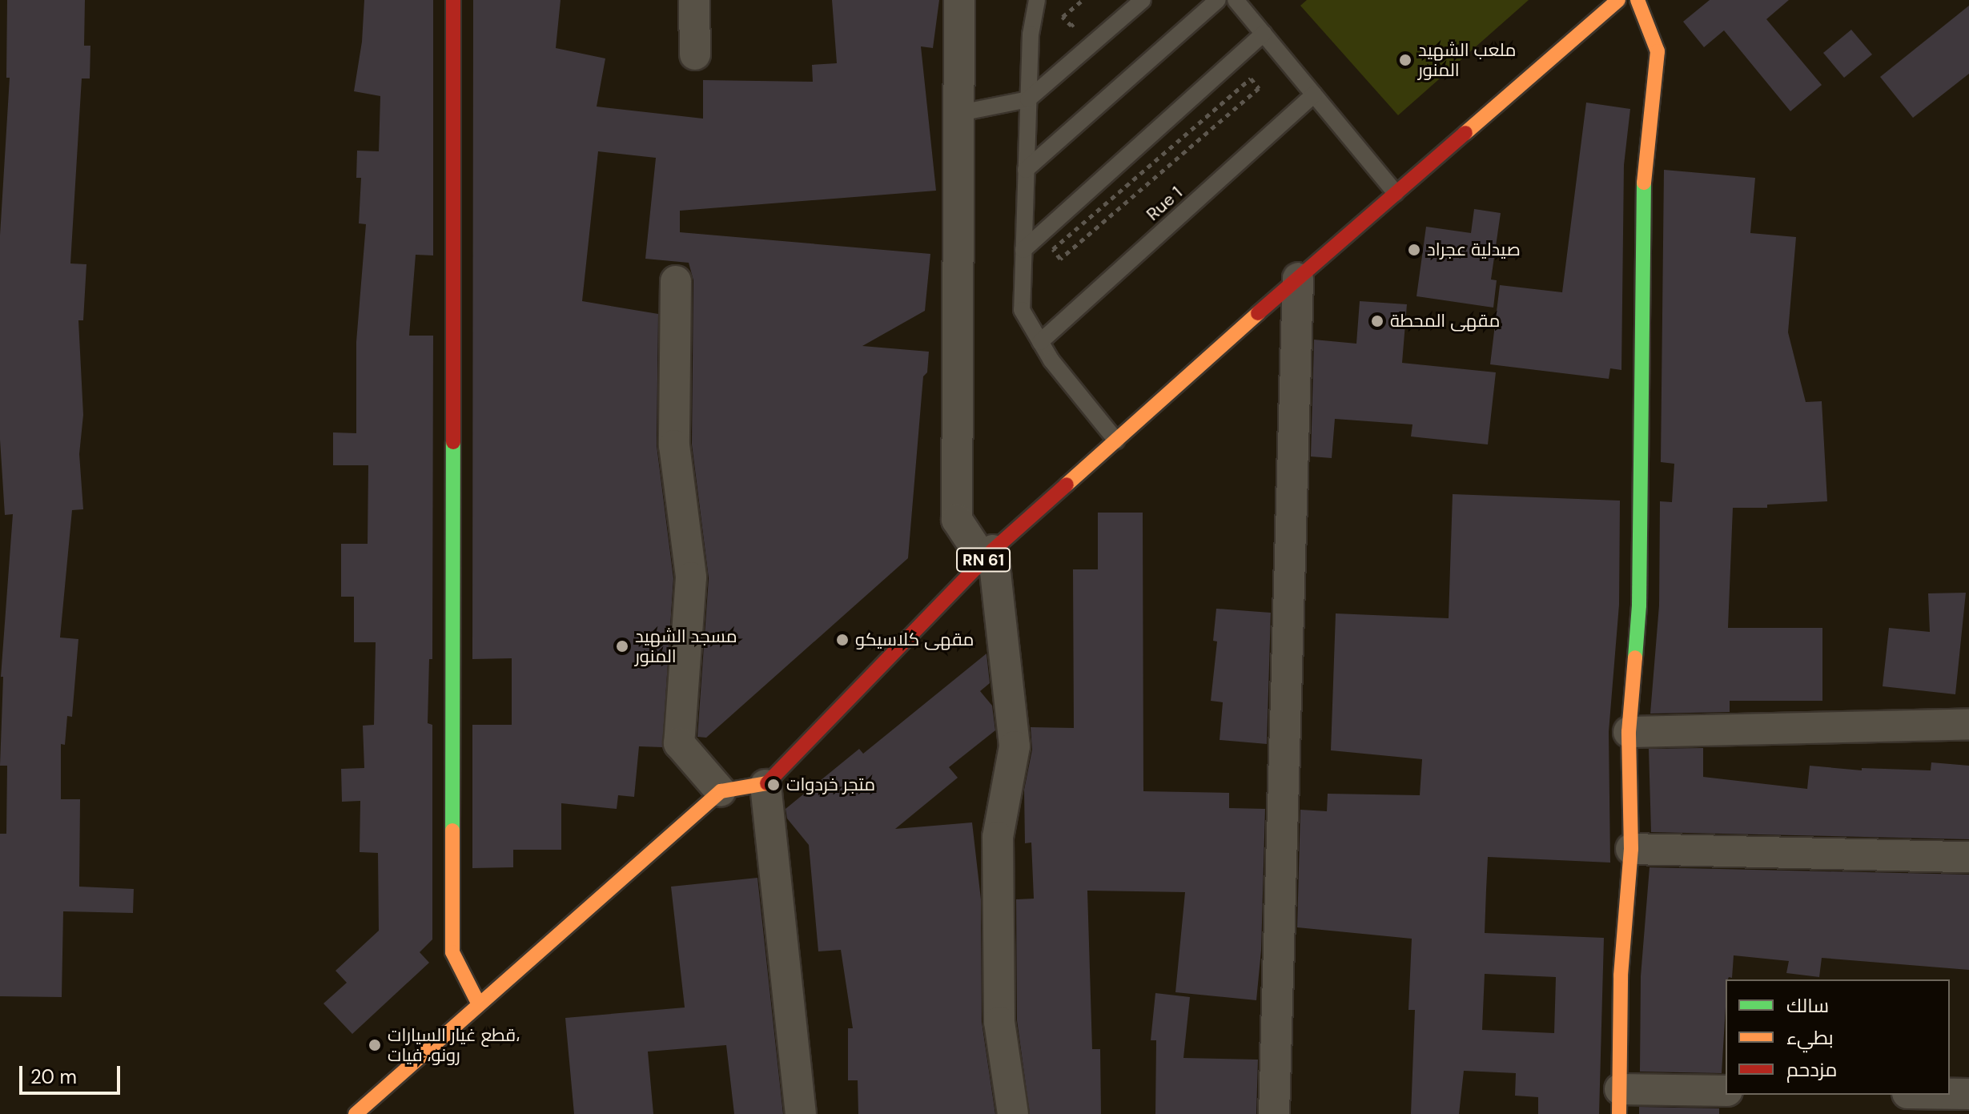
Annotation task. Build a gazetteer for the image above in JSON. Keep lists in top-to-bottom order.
{
  "streets": {
    "street": ["RN 61"],
    "lane": ["Rue 1"]
  },
  "places": [
    "ملعب الشهيد المنور",
    "صيدلية عجراد",
    "مقهى المحطة",
    "مقهى كلاسيكو",
    "مسجد الشهيد المنور",
    "متجر خردوات",
    "قطع غيار السيارات، رونو، فيات"
  ],
  "legend": ["سالك", "بطيء", "مزدحم"],
  "scale_bar": "20 m"
}
